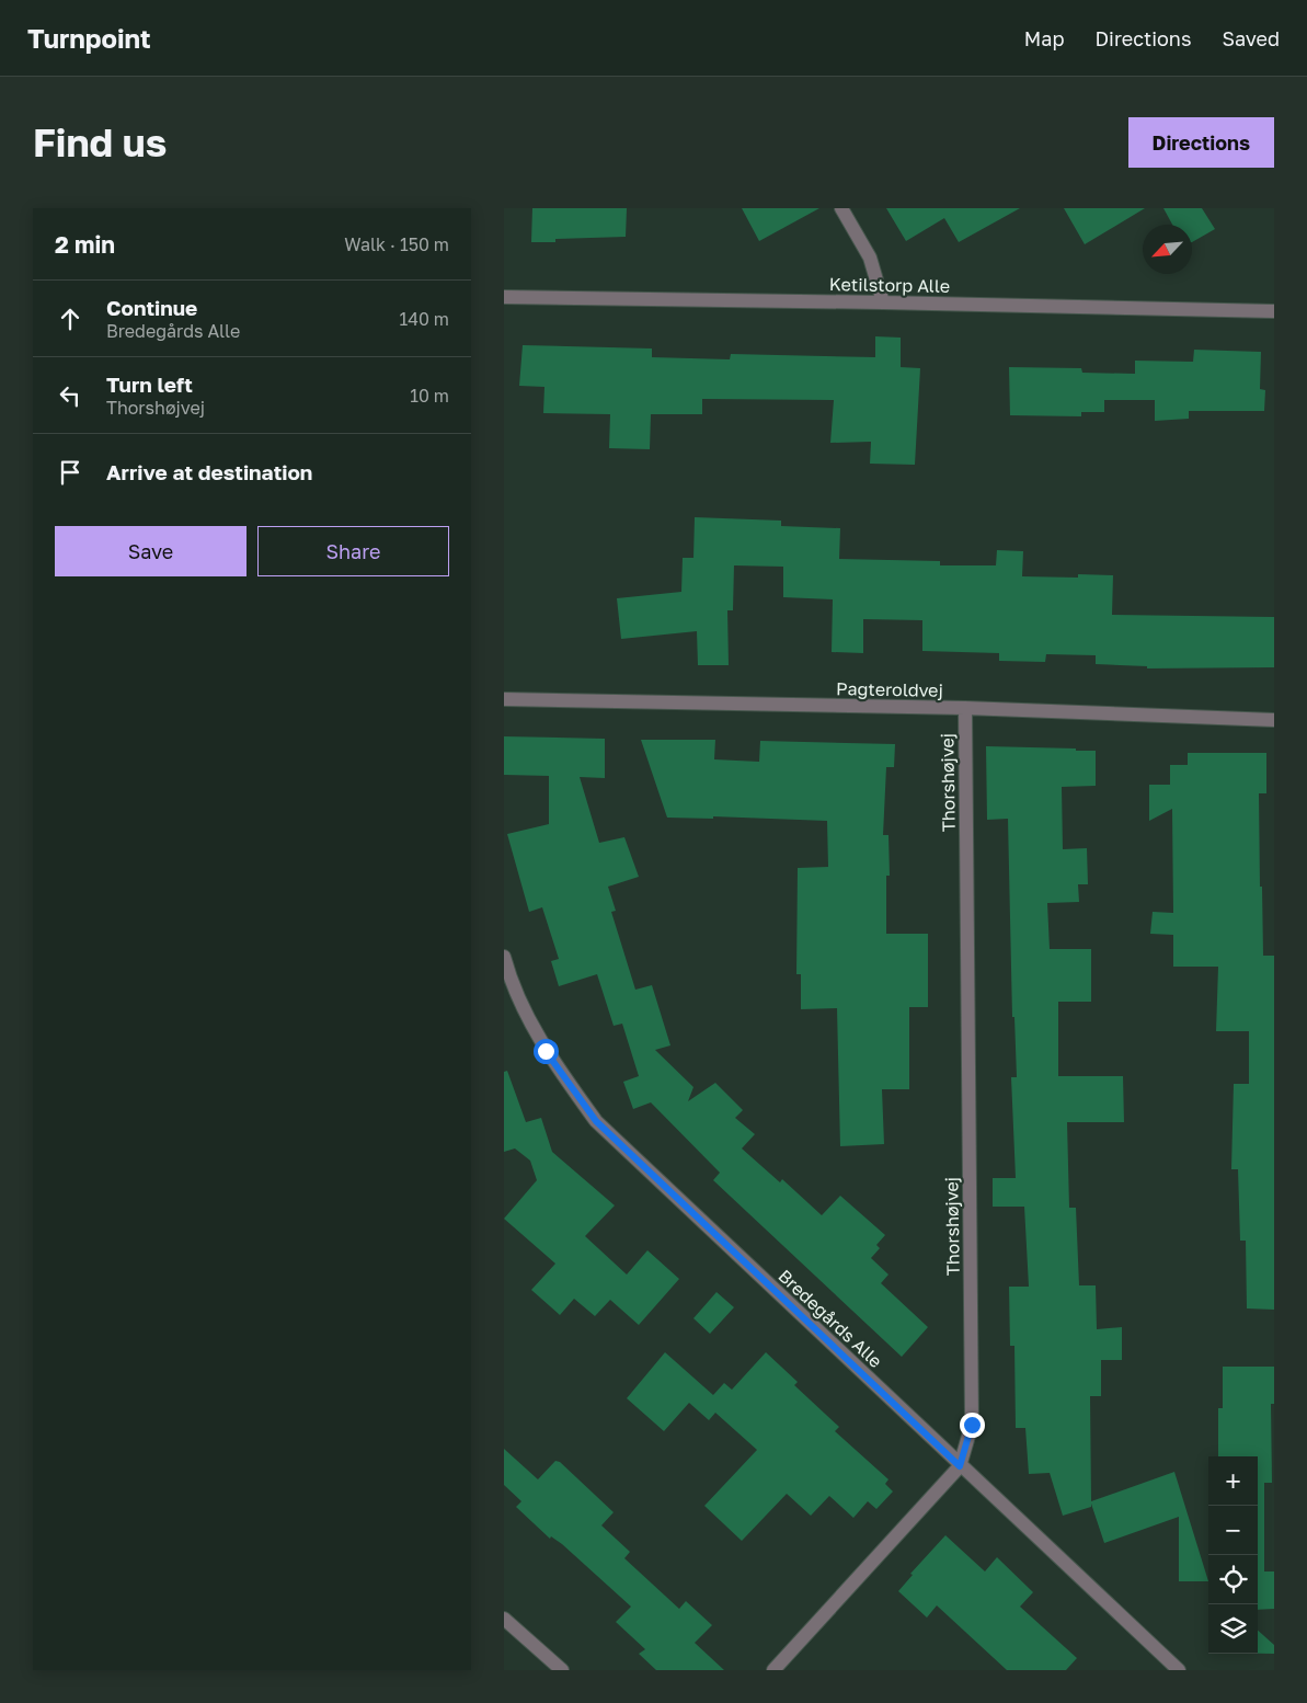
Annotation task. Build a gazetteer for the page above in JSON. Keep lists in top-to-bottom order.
{
  "streets": {
    "street": [
      "Ketilstorp Alle",
      "Pagteroldvej",
      "Thorshøjvej",
      "Bredegårds Alle"
    ]
  },
  "crossings": [
    ["Pagteroldvej", "Thorshøjvej"],
    ["Thorshøjvej", "Bredegårds Alle"]
  ],
  "north": "bottom left",
  "page": {
    "header": "Turnpoint",
    "nav": ["Map", "Directions", "Saved"],
    "buttons": [
      "Directions",
      ["Save", "Share"]
    ],
    "title": "Find us",
    "heading": ["2 min", "Walk · 150 m"],
    "list": [
      ["Continue", "Bredegårds Alle", "140 m"],
      ["Turn left", "Thorshøjvej", "10 m"],
      "Arrive at destination"
    ],
    "map_buttons": ["+", "−"]
  }
}
